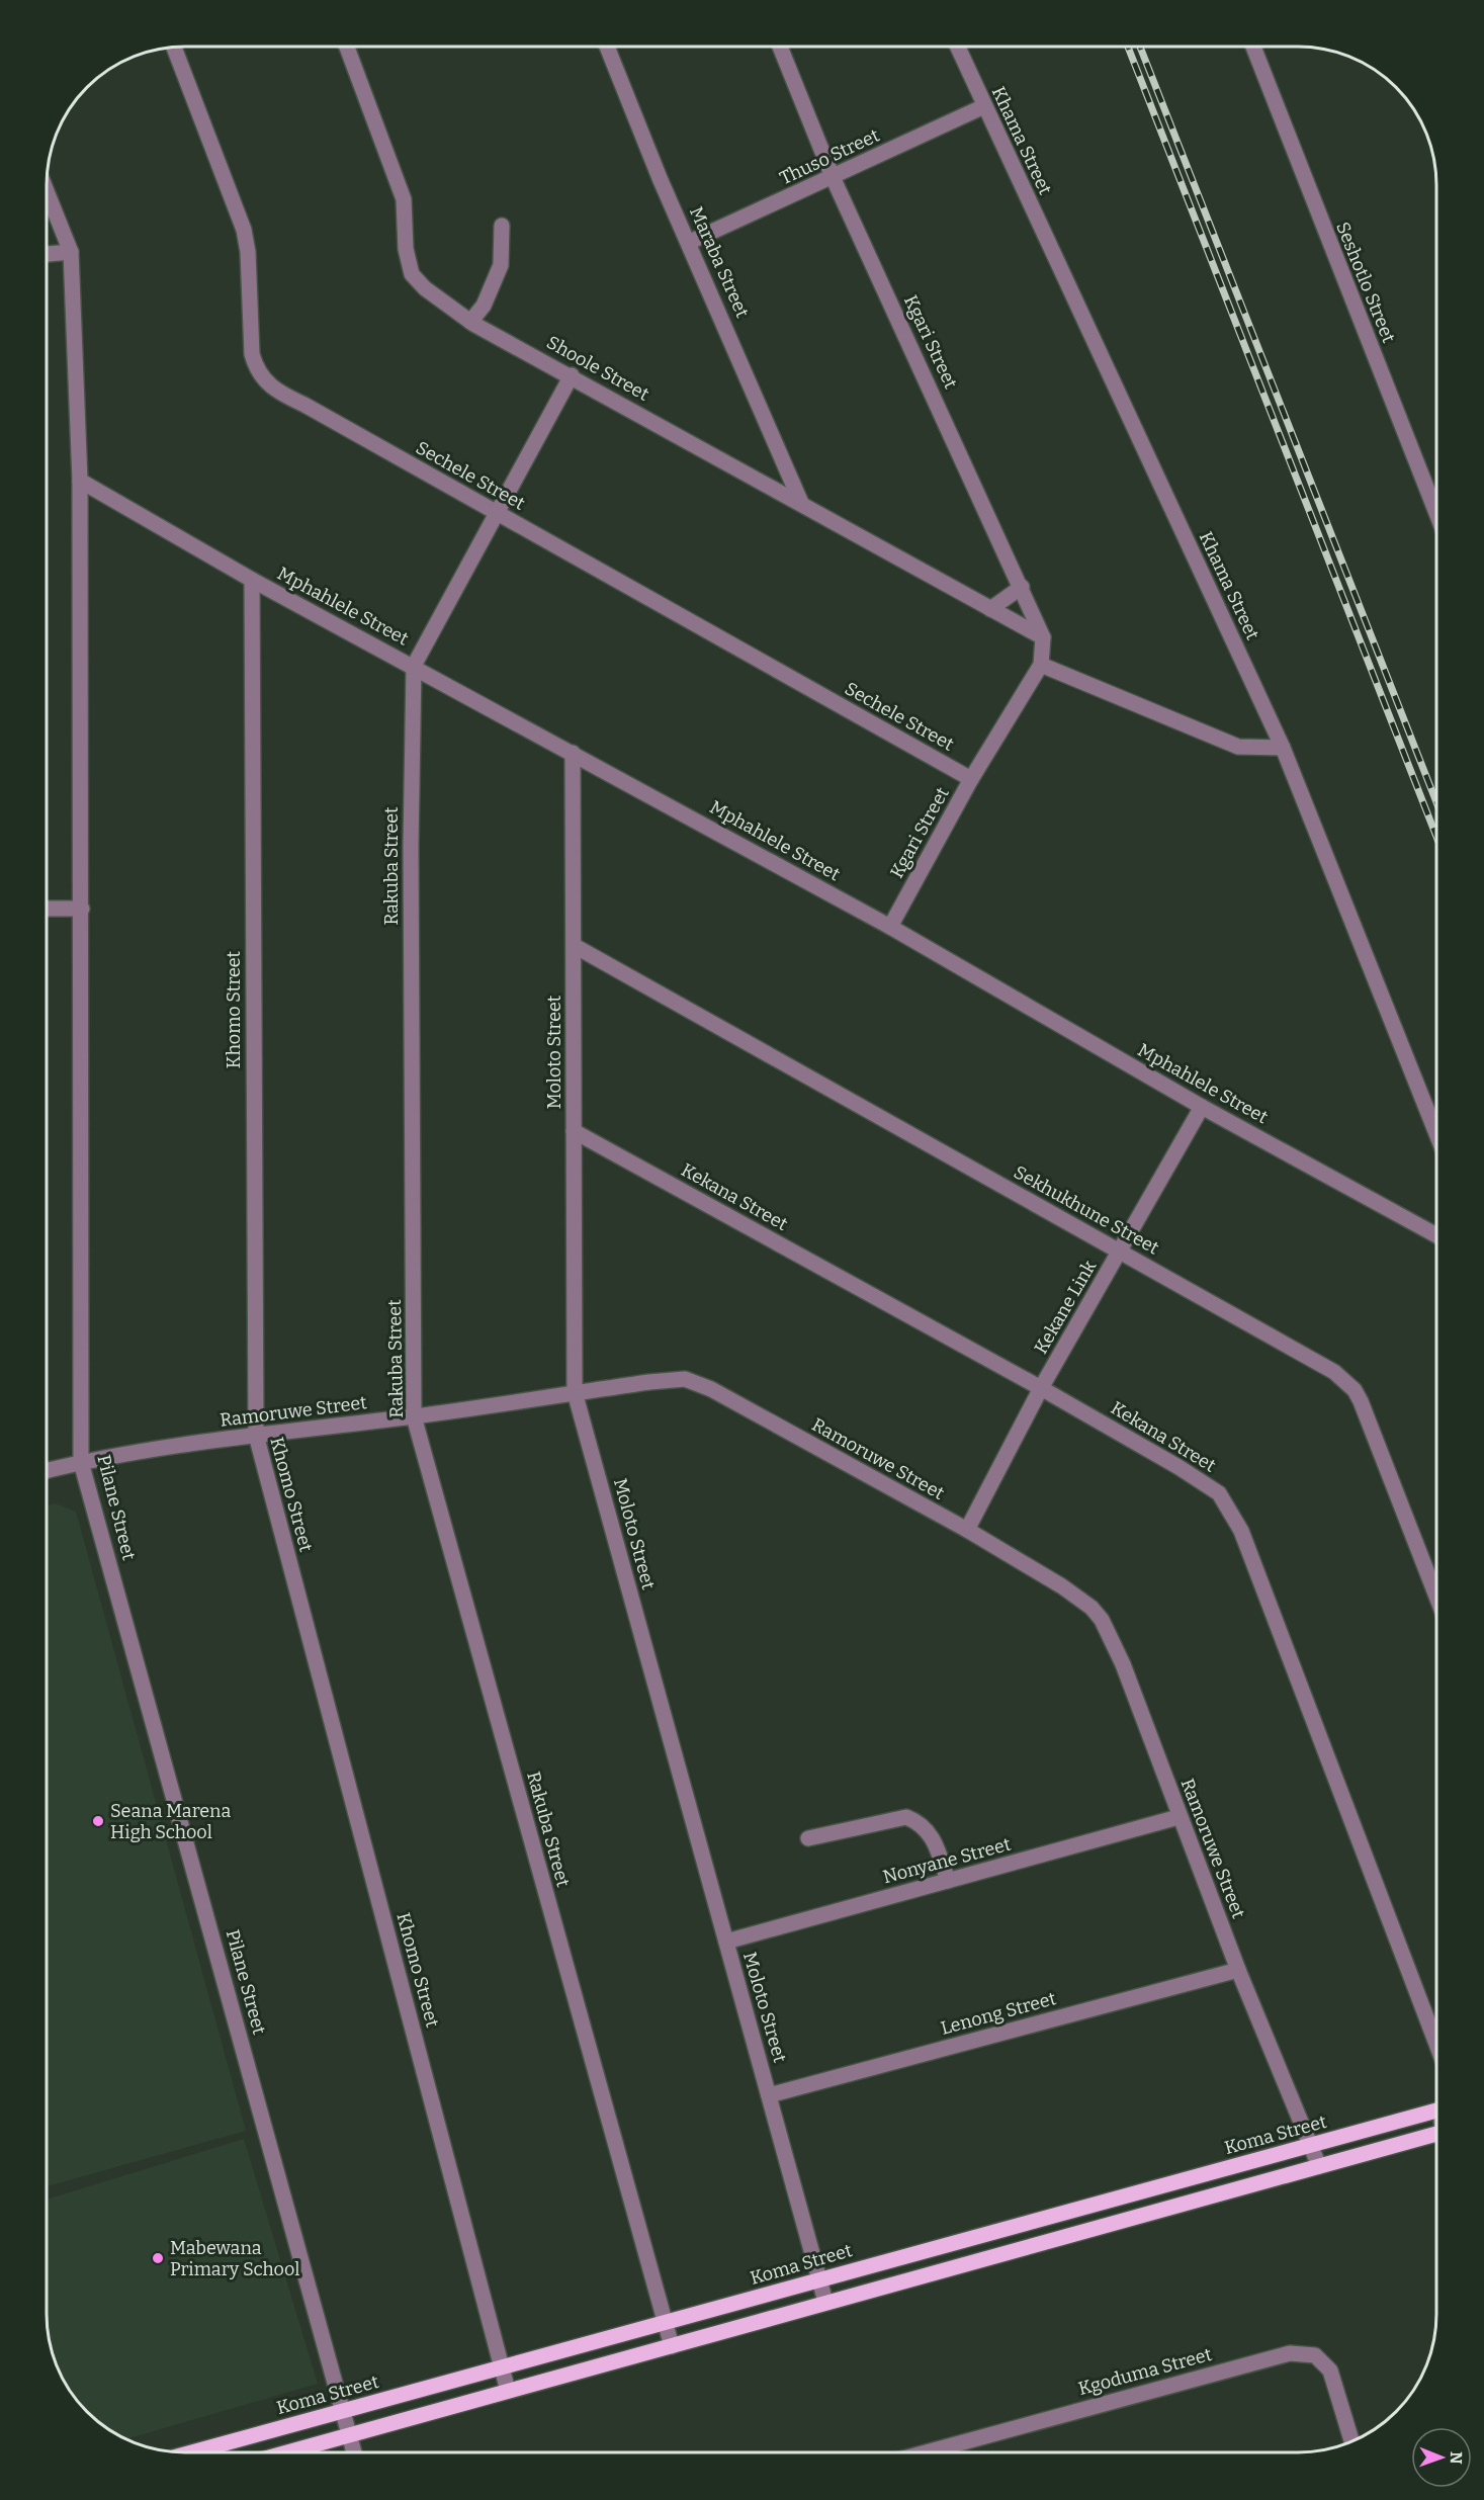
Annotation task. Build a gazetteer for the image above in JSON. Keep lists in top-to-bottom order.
{
  "streets": {
    "main road": ["Koma Street"],
    "street": [
      "Khama Street",
      "Thuso Street",
      "Maraba Street",
      "Seshotlo Street",
      "Kgari Street",
      "Shoole Street",
      "Sechele Street",
      "Mphahlele Street",
      "Rakuba Street",
      "Khomo Street",
      "Moloto Street",
      "Kekana Street",
      "Sekhukhune Street",
      "Kekane Link",
      "Ramoruwe Street",
      "Pilane Street",
      "Nonyane Street",
      "Lenong Street",
      "Kgoduma Street"
    ]
  },
  "crossings": [
    ["Khama Street", "Thuso Street"],
    ["Thuso Street", "Maraba Street"],
    ["Thuso Street", "Kgari Street"],
    ["Maraba Street", "Shoole Street"],
    ["Kgari Street", "Shoole Street"],
    ["Kgari Street", "Sechele Street"],
    ["Kgari Street", "Mphahlele Street"],
    ["Shoole Street", "Rakuba Street"],
    ["Sechele Street", "Rakuba Street"],
    ["Mphahlele Street", "Rakuba Street"],
    ["Mphahlele Street", "Khomo Street"],
    ["Mphahlele Street", "Moloto Street"],
    ["Mphahlele Street", "Kekane Link"],
    ["Mphahlele Street", "Pilane Street"],
    ["Rakuba Street", "Ramoruwe Street"],
    ["Rakuba Street", "Koma Street"],
    ["Khomo Street", "Ramoruwe Street"],
    ["Khomo Street", "Koma Street"],
    ["Moloto Street", "Kekana Street"],
    ["Moloto Street", "Sekhukhune Street"],
    ["Moloto Street", "Ramoruwe Street"],
    ["Moloto Street", "Nonyane Street"],
    ["Moloto Street", "Lenong Street"],
    ["Moloto Street", "Koma Street"],
    ["Kekana Street", "Kekane Link"],
    ["Sekhukhune Street", "Kekane Link"],
    ["Kekane Link", "Ramoruwe Street"],
    ["Ramoruwe Street", "Pilane Street"],
    ["Ramoruwe Street", "Nonyane Street"],
    ["Ramoruwe Street", "Lenong Street"],
    ["Ramoruwe Street", "Koma Street"],
    ["Pilane Street", "Koma Street"]
  ],
  "places": ["Seana Marena High School", "Mabewana Primary School"],
  "north": "right"
}
